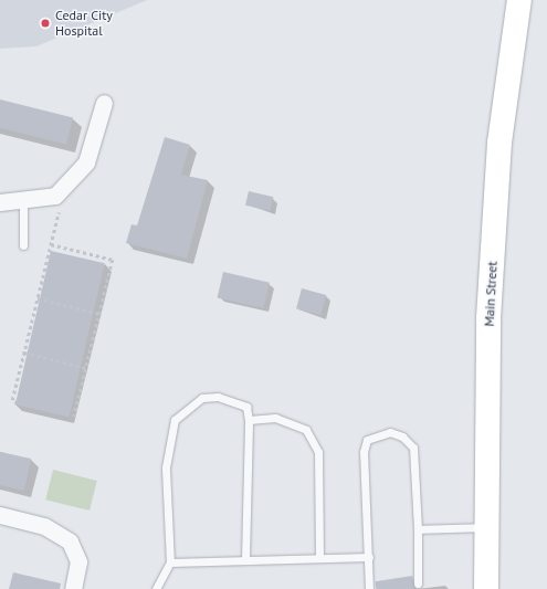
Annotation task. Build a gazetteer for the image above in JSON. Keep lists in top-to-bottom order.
{
  "streets": {
    "main road": ["Main Street"]
  },
  "places": ["Cedar City Hospital"]
}
